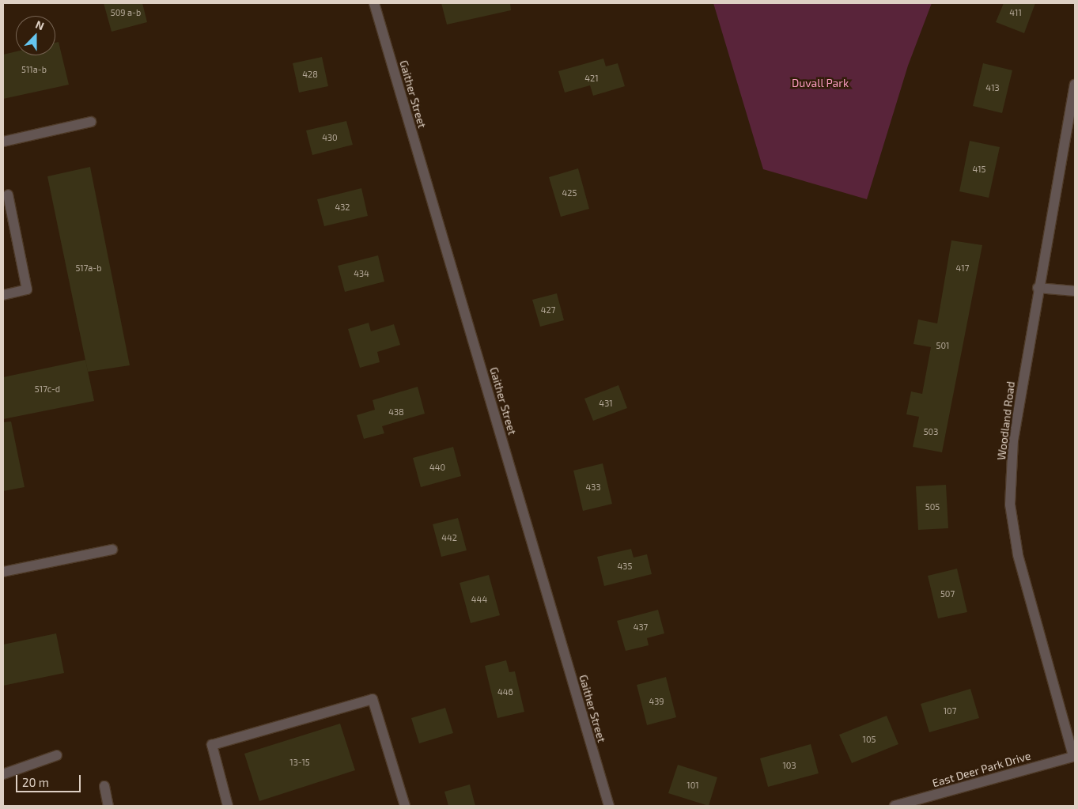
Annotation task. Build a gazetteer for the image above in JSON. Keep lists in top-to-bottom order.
{
  "streets": {
    "street": ["Gaither Street", "Woodland Road", "East Deer Park Drive"]
  },
  "crossings": [
    ["Woodland Road", "East Deer Park Drive"]
  ],
  "parks": ["Duvall Park"],
  "house_numbers": [
    "509 a-b",
    "411",
    "511a-b",
    "428",
    "421",
    "413",
    "430",
    "415",
    "425",
    "432",
    "517a-b",
    "417",
    "434",
    "427",
    "501",
    "517c-d",
    "431",
    "438",
    "503",
    "440",
    "433",
    "505",
    "442",
    "435",
    "507",
    "444",
    "437",
    "446",
    "439",
    "107",
    "105",
    "13-15",
    "103",
    "101"
  ],
  "scale_bar": "20 m",
  "north": "top"
}
